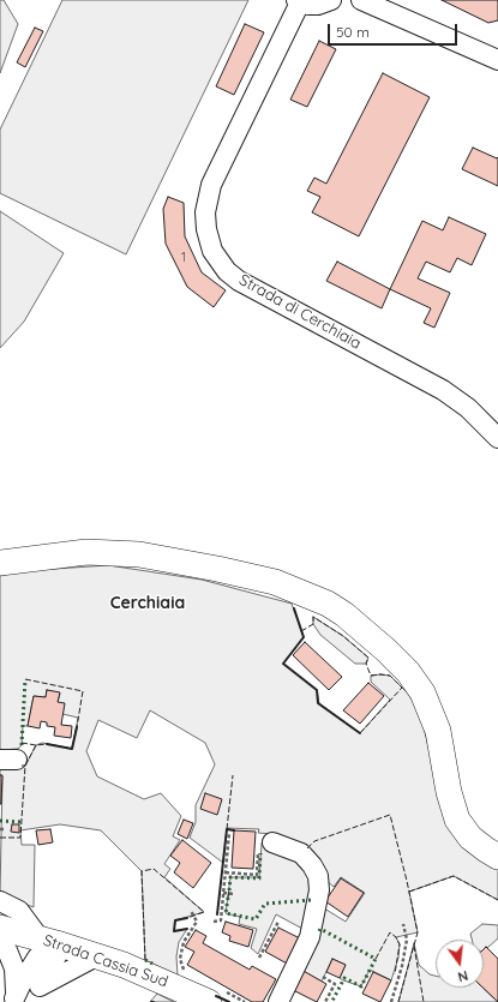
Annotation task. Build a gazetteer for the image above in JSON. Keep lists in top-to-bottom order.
{
  "streets": {
    "main road": ["Strada Cassia Sud"],
    "street": ["Strada di Cerchiaia"]
  },
  "districts": ["Cerchiaia"],
  "house_numbers": ["1"],
  "scale_bar": "50 m",
  "north": "bottom"
}
